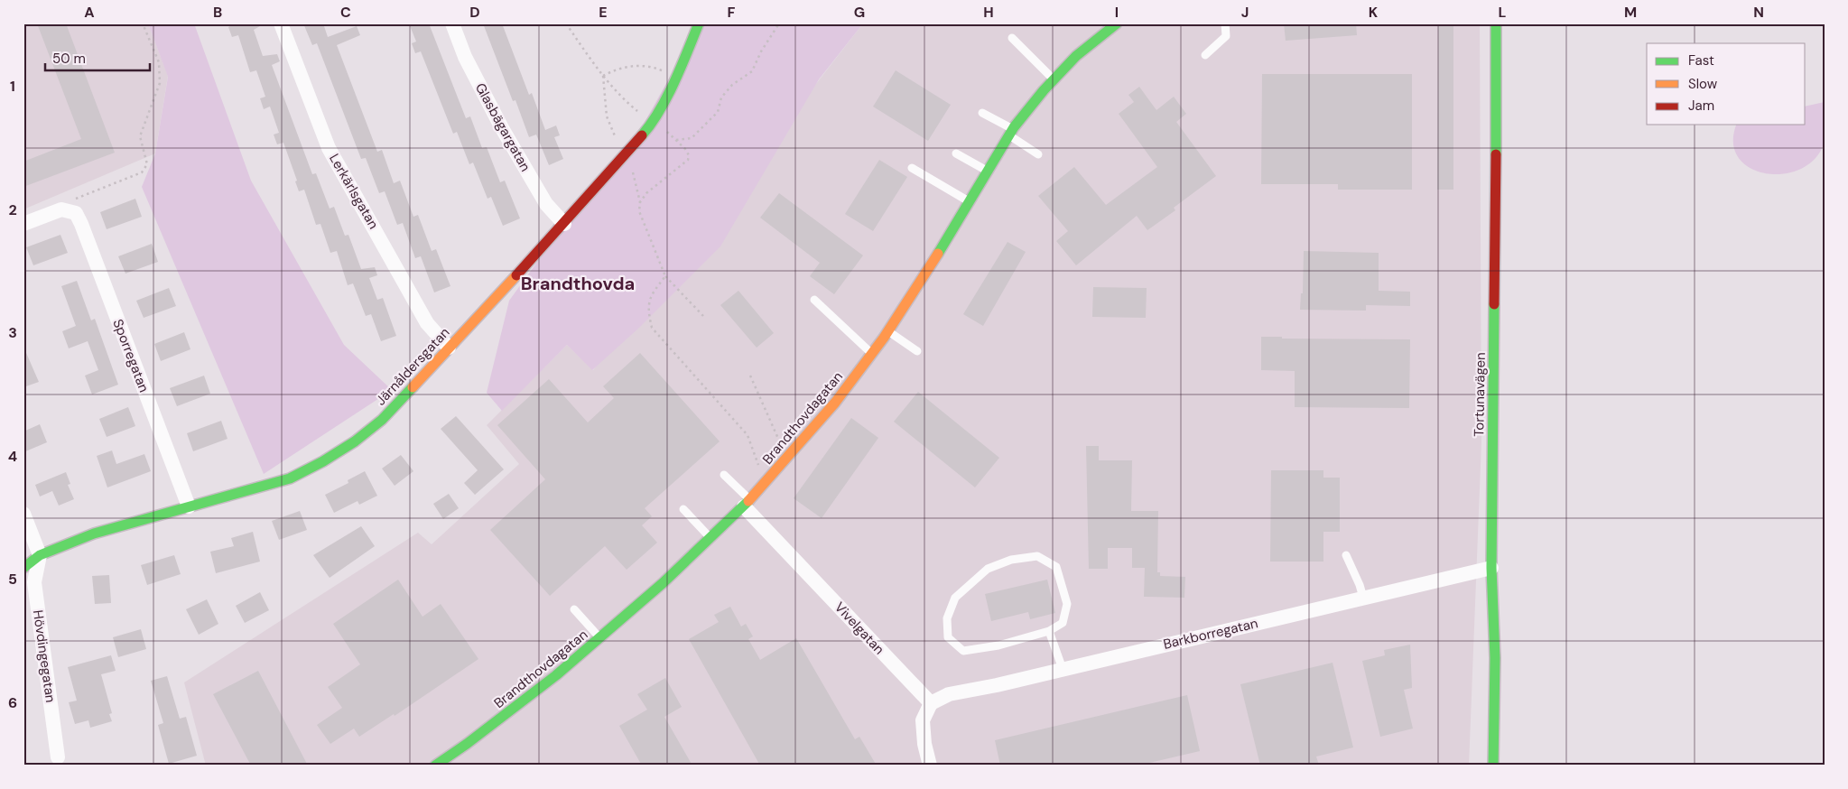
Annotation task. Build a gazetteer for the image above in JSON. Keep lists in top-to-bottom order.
{
  "streets": {
    "street": [
      "Glasbägargatan",
      "Lerkärlsgatan",
      "Sporregatan",
      "Järnåldersgatan",
      "Tortunavägen",
      "Brandthovdagatan",
      "Vivelgatan",
      "Barkborregatan",
      "Hövdingegatan"
    ]
  },
  "crossings": [
    ["Glasbägargatan", "Järnåldersgatan"],
    ["Lerkärlsgatan", "Järnåldersgatan"],
    ["Sporregatan", "Järnåldersgatan"],
    ["Järnåldersgatan", "Hövdingegatan"],
    ["Tortunavägen", "Barkborregatan"],
    ["Brandthovdagatan", "Vivelgatan"],
    ["Vivelgatan", "Barkborregatan"]
  ],
  "districts": ["Brandthovda"],
  "legend": ["Fast", "Slow", "Jam"],
  "scale_bar": "50 m",
  "grid": {
    "columns": [
      "A",
      "B",
      "C",
      "D",
      "E",
      "F",
      "G",
      "H",
      "I",
      "J",
      "K",
      "L",
      "M",
      "N"
    ],
    "rows": [
      "1",
      "2",
      "3",
      "4",
      "5",
      "6"
    ]
  }
}
